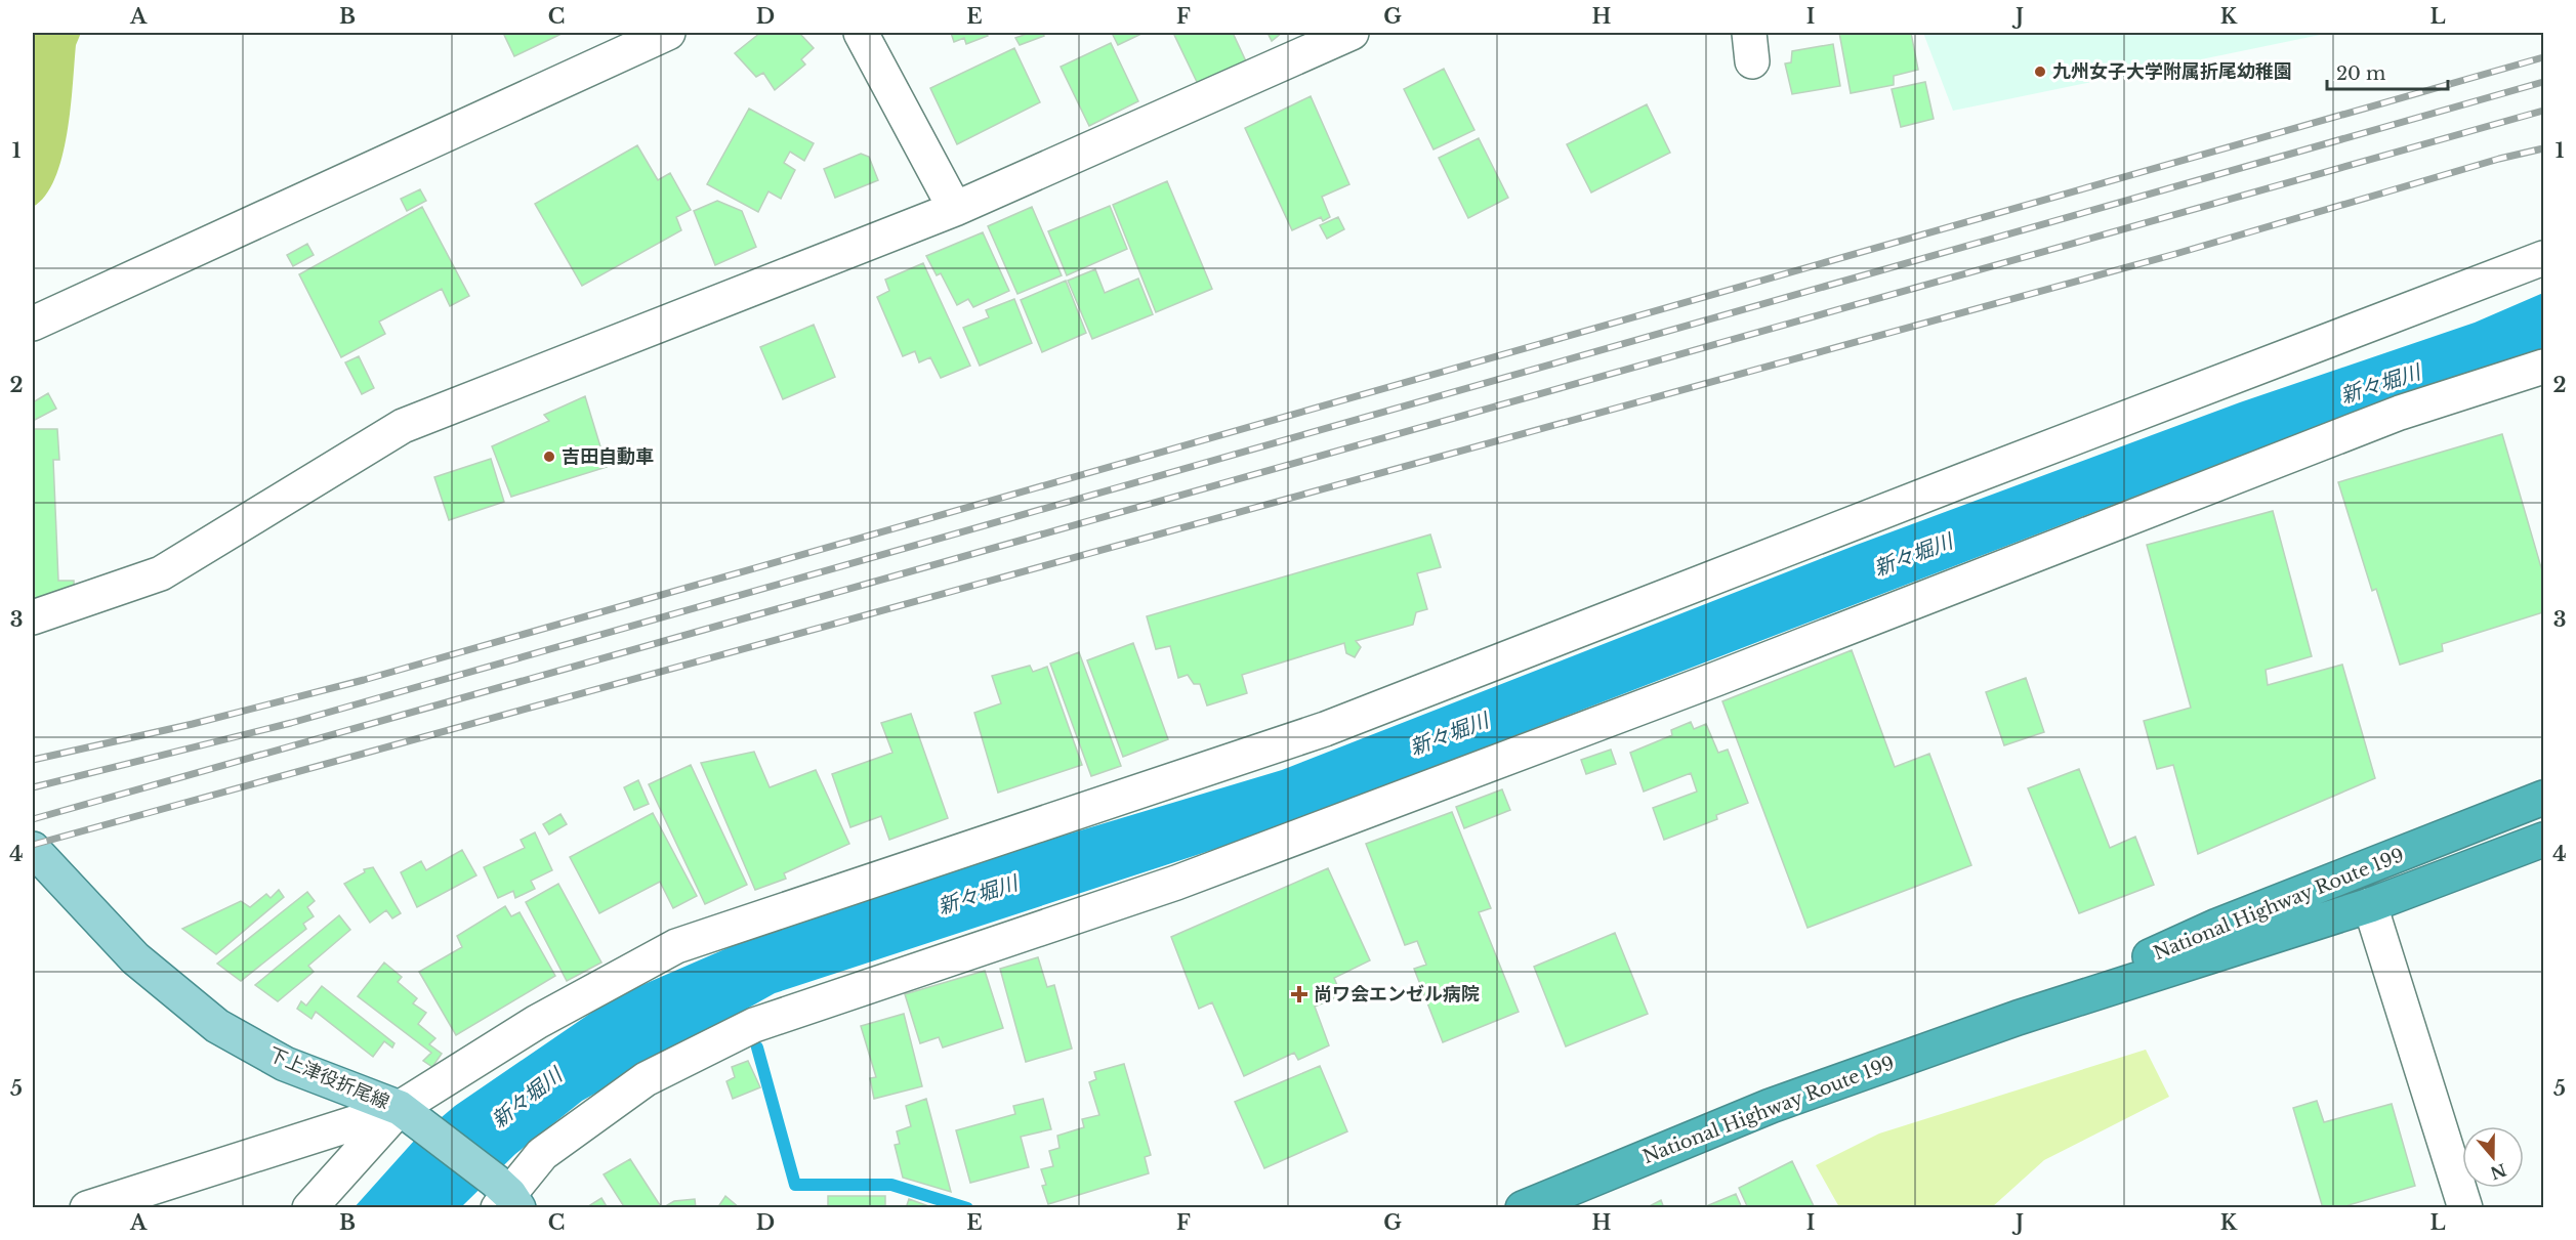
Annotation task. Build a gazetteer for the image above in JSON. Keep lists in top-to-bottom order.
{
  "streets": {
    "highway": ["National Highway Route 199"],
    "main road": ["下上津役折尾線"]
  },
  "water": ["新々堀川"],
  "places": {
    "other": ["九州女子大学附属折尾幼稚園", "吉田自動車"],
    "health": ["尚ワ会エンゼル病院"]
  },
  "scale_bar": "20 m",
  "north": "bottom",
  "grid": {
    "columns": [
      "A",
      "B",
      "C",
      "D",
      "E",
      "F",
      "G",
      "H",
      "I",
      "J",
      "K",
      "L"
    ],
    "rows": [
      "1",
      "2",
      "3",
      "4",
      "5"
    ]
  }
}
